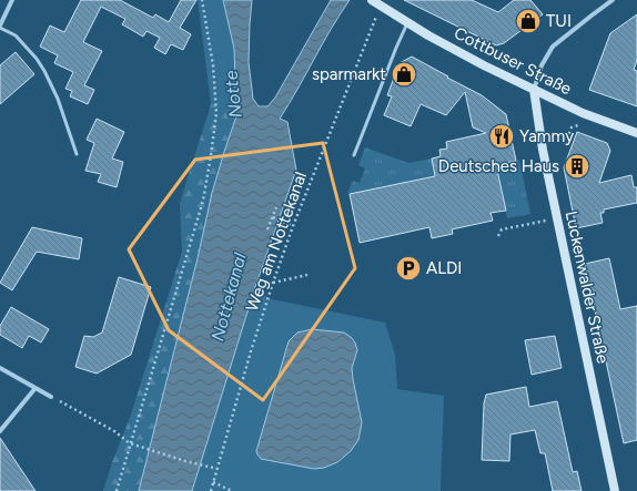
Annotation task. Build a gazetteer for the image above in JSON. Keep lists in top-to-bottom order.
{
  "streets": {
    "main road": ["Cottbuser Straße", "Luckenwalder Straße"],
    "path": ["Weg am Nottekanal"]
  },
  "crossings": [
    ["Cottbuser Straße", "Weg am Nottekanal"],
    ["Cottbuser Straße", "Luckenwalder Straße"]
  ],
  "water": ["Notte", "Nottekanal"],
  "places": {
    "shop": ["TUI", "sparmarkt"],
    "restaurant": ["Yammy"],
    "building": ["Deutsches Haus"],
    "parking": ["ALDI"]
  }
}
